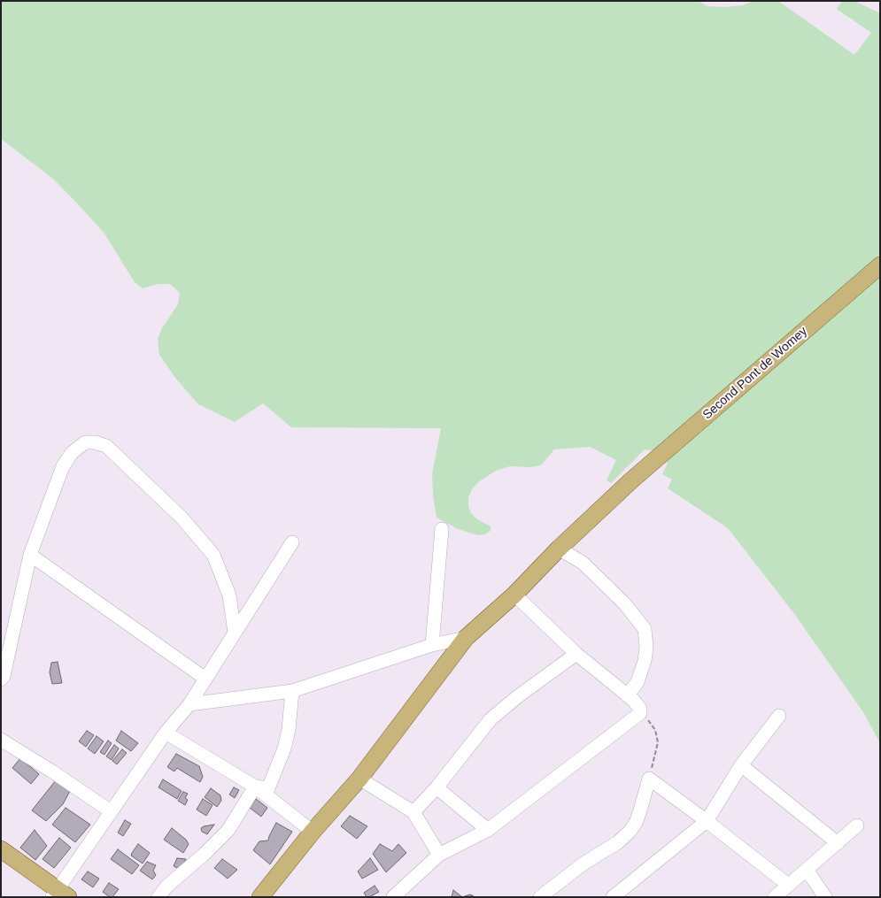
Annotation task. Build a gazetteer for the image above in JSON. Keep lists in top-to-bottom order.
{
  "streets": {
    "main road": ["Second Pont de Womey"]
  }
}
